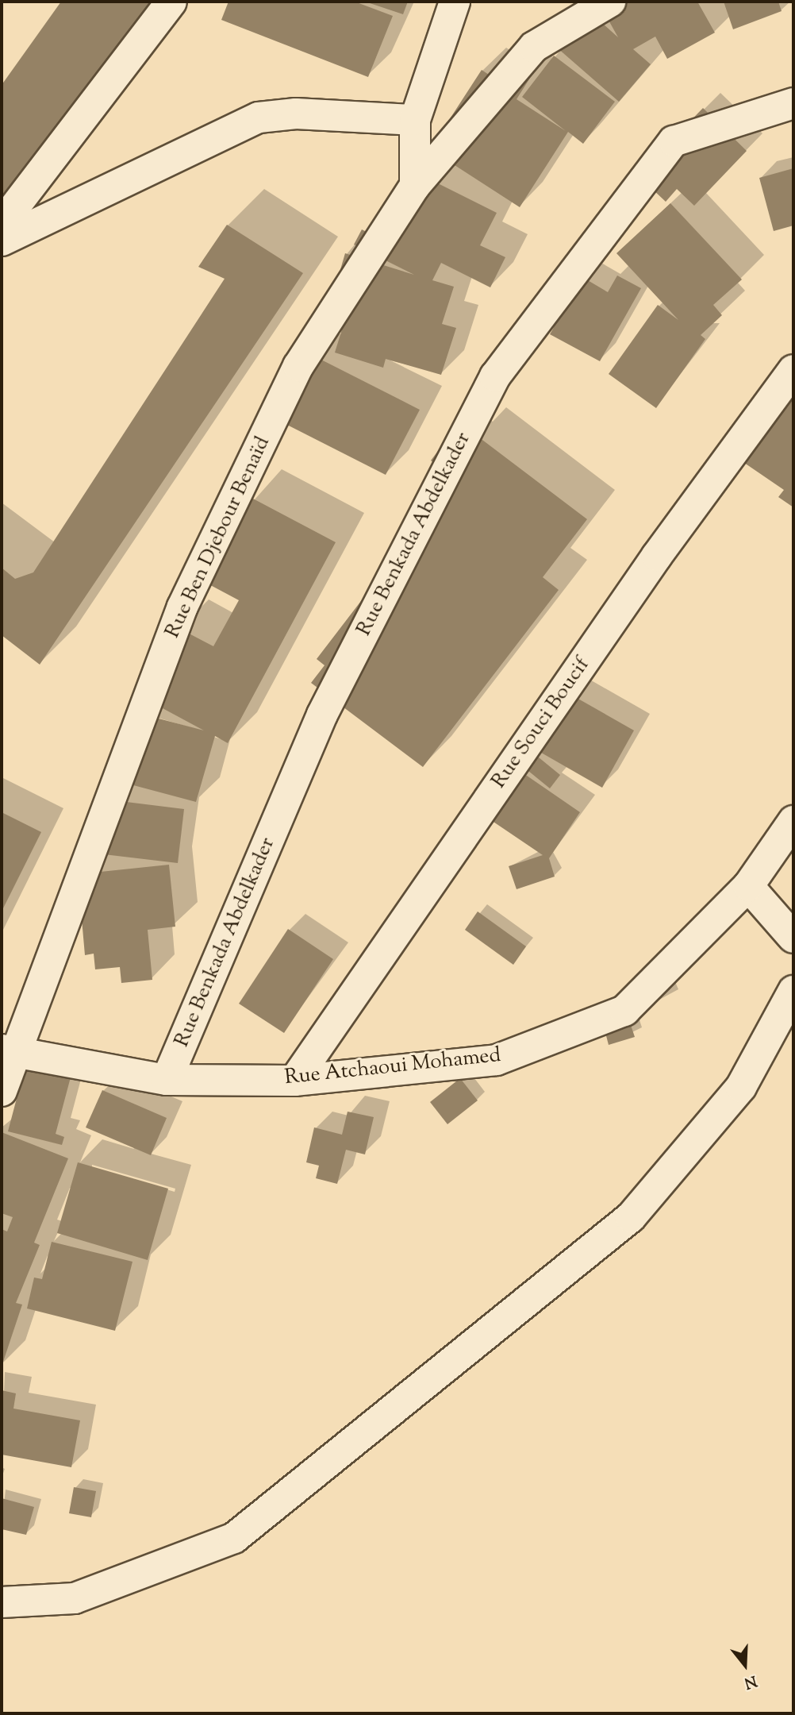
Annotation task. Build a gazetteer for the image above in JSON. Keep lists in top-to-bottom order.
{
  "streets": {
    "street": [
      "Rue Benkada Abdelkader",
      "Rue Ben Djebour Benaïd",
      "Rue Souci Boucif",
      "Rue Atchaoui Mohamed"
    ]
  },
  "crossings": [
    ["Rue Benkada Abdelkader", "Rue Atchaoui Mohamed"],
    ["Rue Ben Djebour Benaïd", "Rue Atchaoui Mohamed"],
    ["Rue Souci Boucif", "Rue Atchaoui Mohamed"]
  ],
  "north": "bottom"
}
